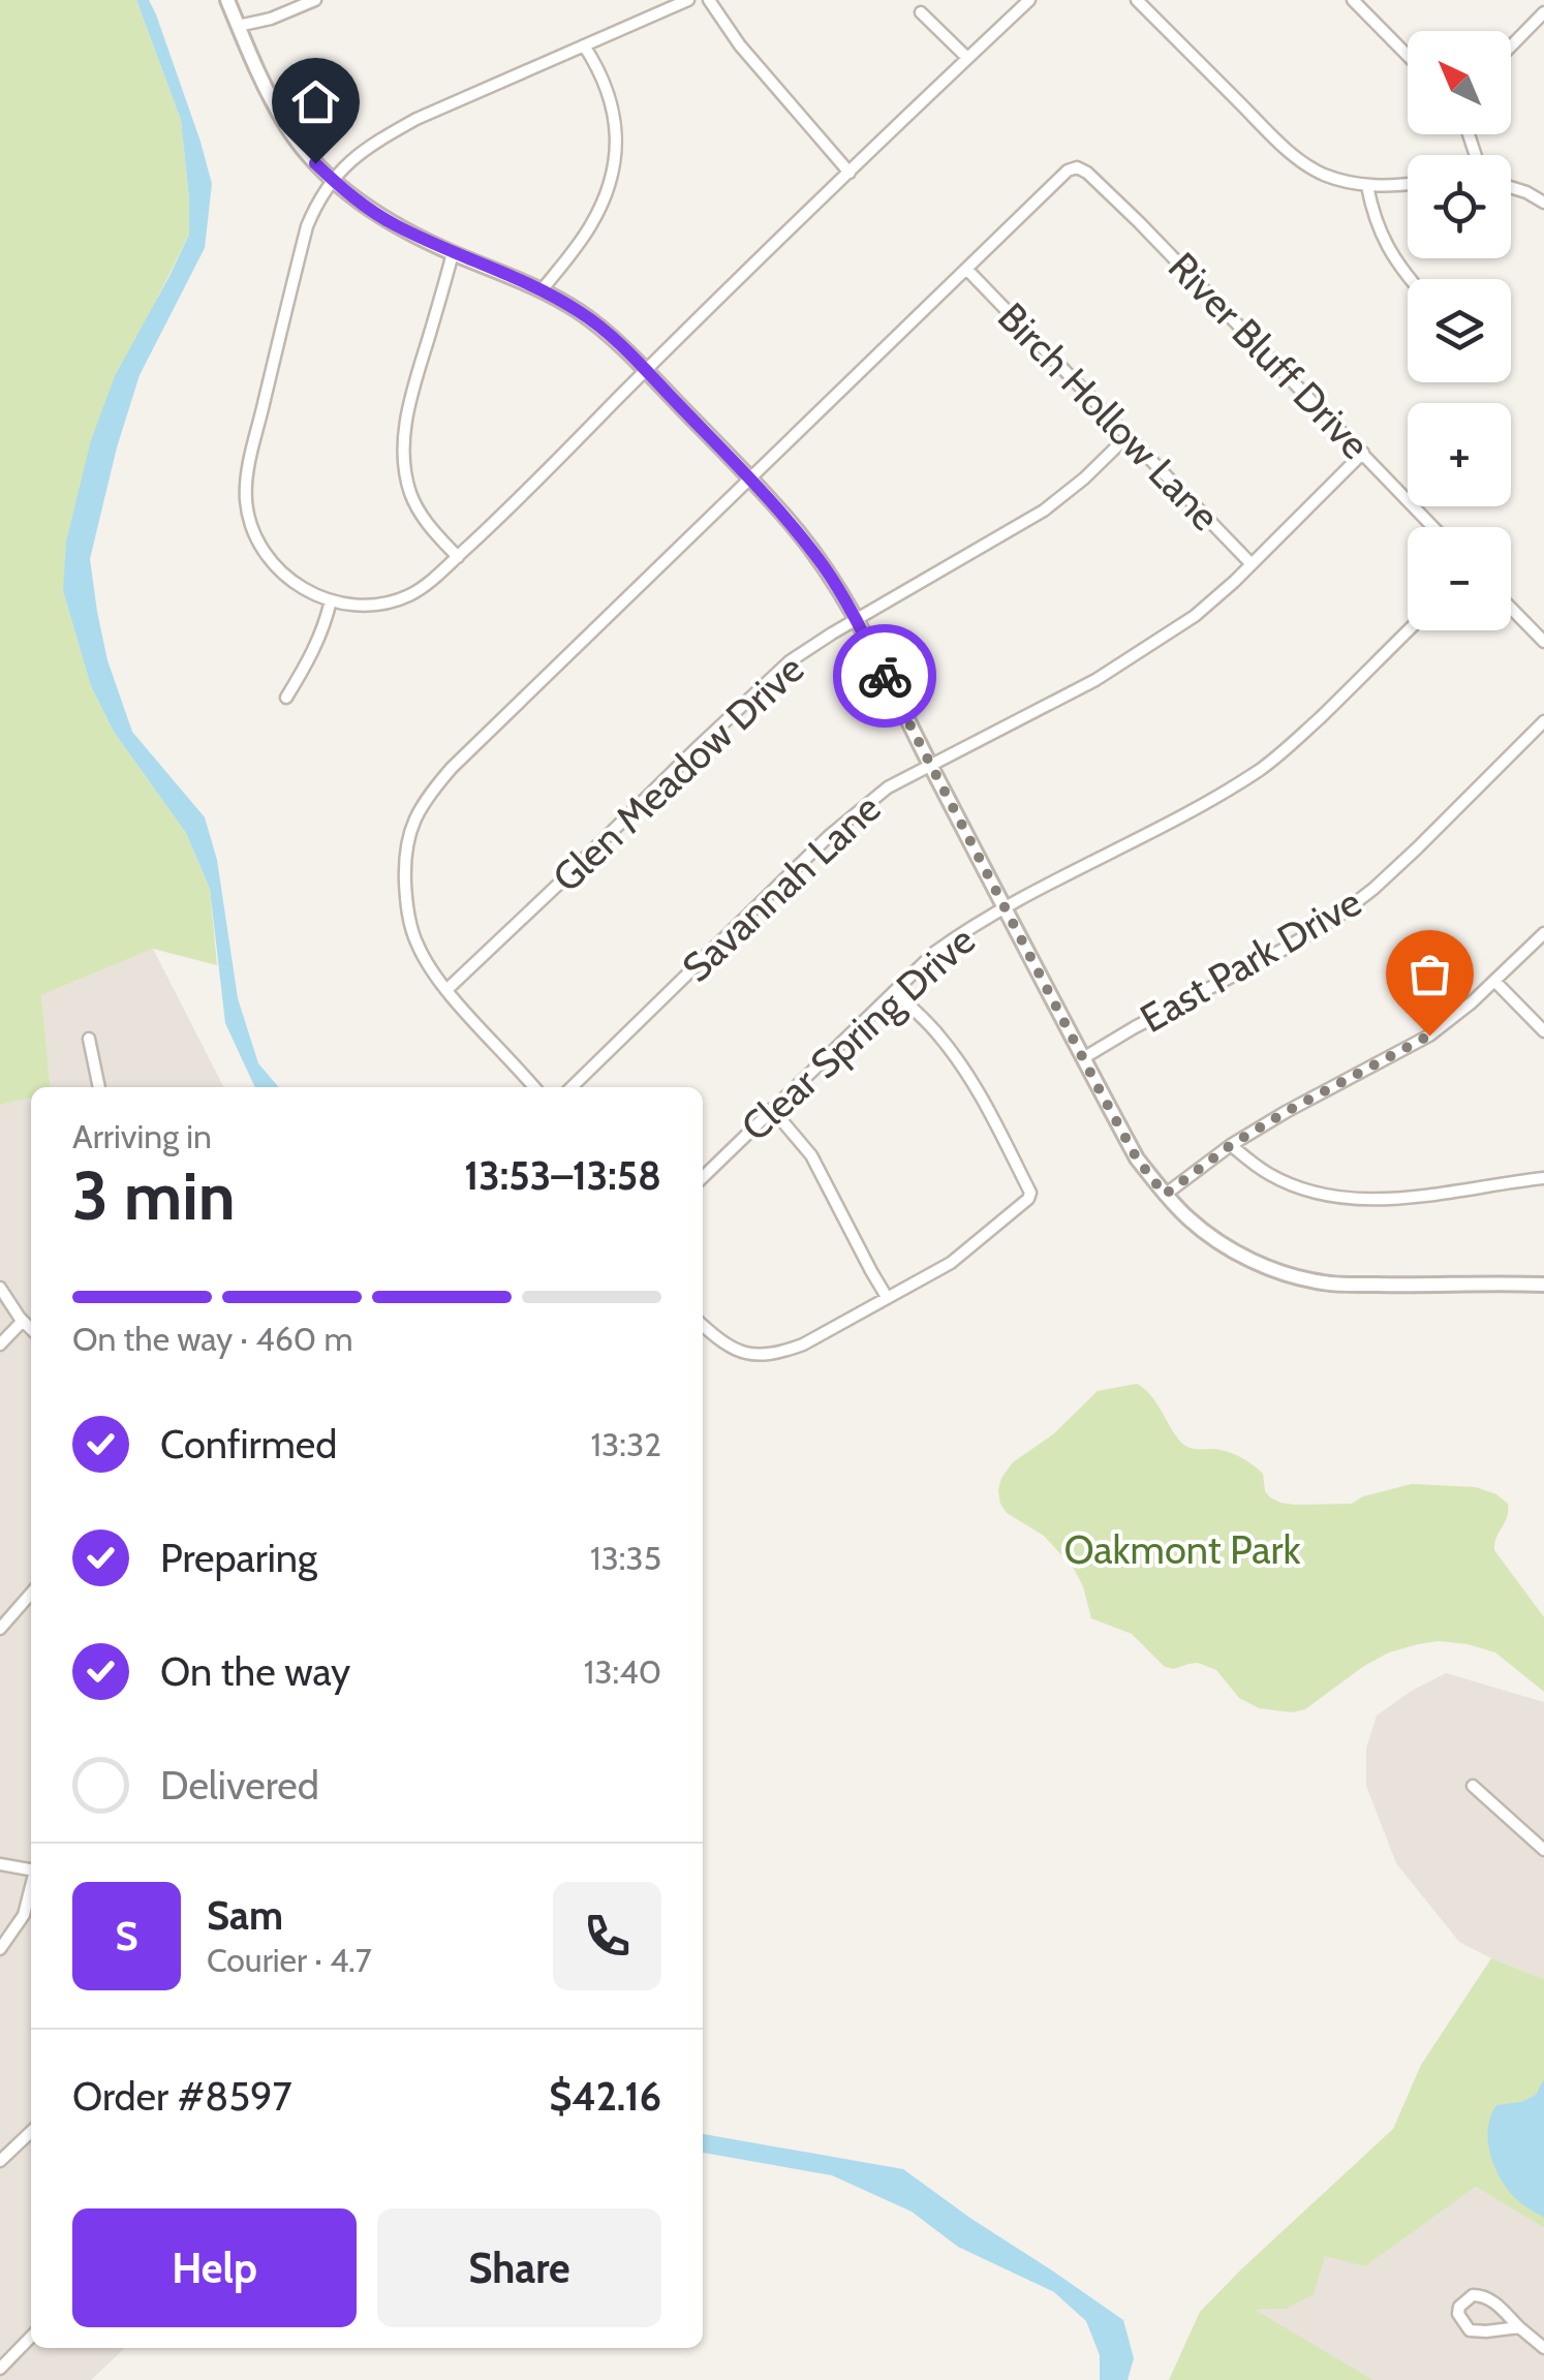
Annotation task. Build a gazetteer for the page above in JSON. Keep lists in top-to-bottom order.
{
  "streets": {
    "street": [
      "River Bluff Drive",
      "Birch Hollow Lane",
      "Glen Meadow Drive",
      "Savannah Lane",
      "East Park Drive",
      "Clear Spring Drive"
    ]
  },
  "crossings": [
    ["River Bluff Drive", "Birch Hollow Lane"],
    ["River Bluff Drive", "Savannah Lane"],
    ["Birch Hollow Lane", "Glen Meadow Drive"],
    ["Birch Hollow Lane", "Savannah Lane"]
  ],
  "parks": ["Oakmont Park"],
  "north": "top left",
  "page": {
    "map_buttons": ["+", "−"],
    "heading": ["3 min", "Arriving in", "13:53–13:58"],
    "panel": [
      "Sam",
      "Courier · 4.7",
      "Order #8597",
      "$42.16"
    ],
    "bar": "On the way · 460 m",
    "list": [
      ["Confirmed", "13:32"],
      ["Preparing", "13:35"],
      ["On the way", "13:40"],
      "Delivered"
    ],
    "round": "S",
    "buttons": ["Help", "Share"]
  }
}
